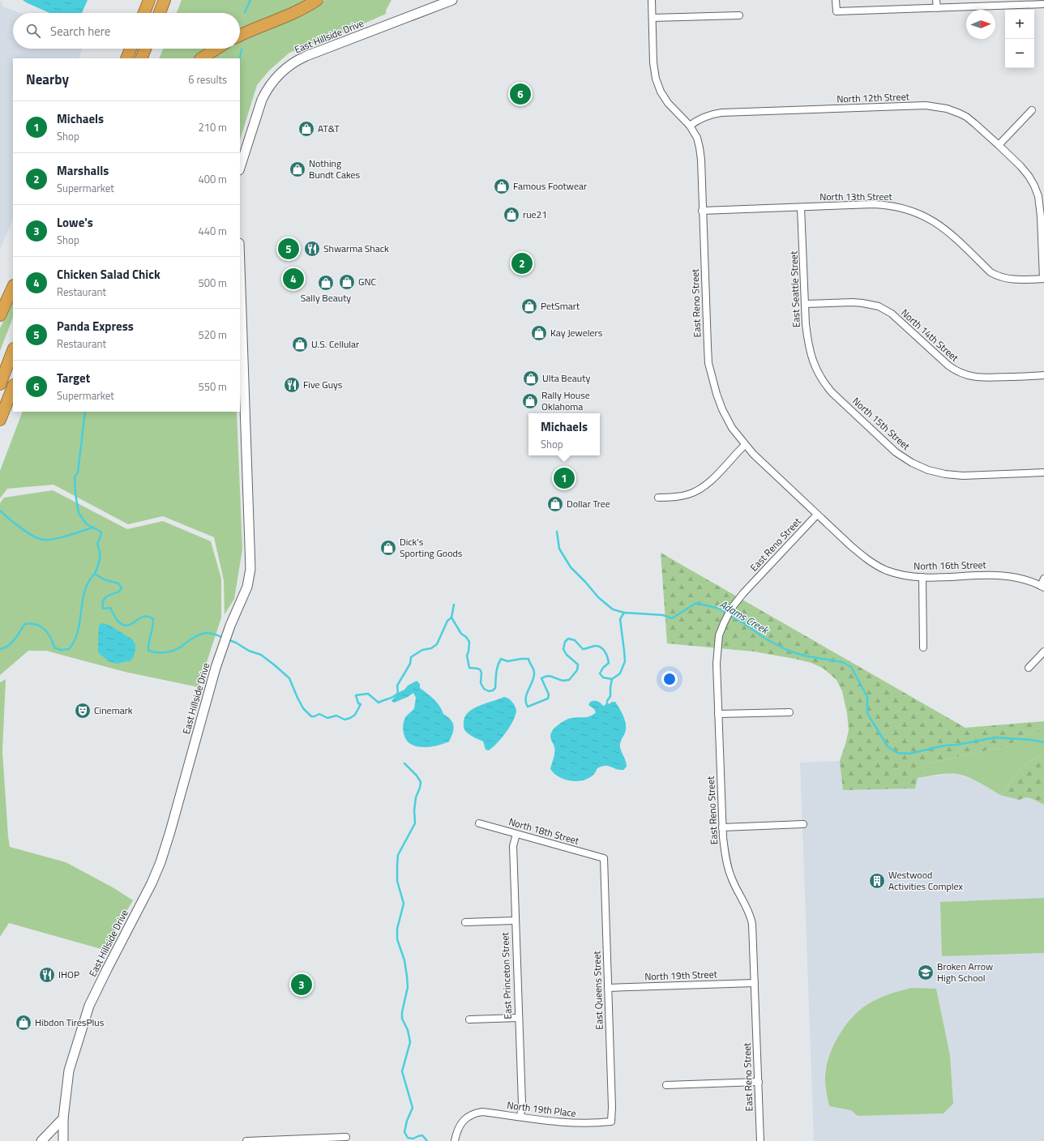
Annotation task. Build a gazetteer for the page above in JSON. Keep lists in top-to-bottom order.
{
  "streets": {
    "street": [
      "East Hillside Drive",
      "North 12th Street",
      "North 13th Street",
      "East Seattle Street",
      "East Reno Street",
      "North 14th Street",
      "North 15th Street",
      "North 16th Street",
      "North 18th Street",
      "East Princeton Street",
      "North 19th Street",
      "East Queens Street",
      "North 19th Place"
    ]
  },
  "crossings": [
    ["North 12th Street", "North 13th Street"],
    ["North 12th Street", "East Reno Street"],
    ["North 13th Street", "East Seattle Street"],
    ["North 13th Street", "East Reno Street"],
    ["East Seattle Street", "North 14th Street"],
    ["East Seattle Street", "North 15th Street"],
    ["East Reno Street", "North 16th Street"],
    ["East Reno Street", "North 19th Street"],
    ["North 18th Street", "East Princeton Street"],
    ["North 18th Street", "East Queens Street"],
    ["East Princeton Street", "North 19th Place"],
    ["North 19th Street", "East Queens Street"],
    ["East Queens Street", "North 19th Place"]
  ],
  "water": ["Adams Creek"],
  "places": {
    "shop": [
      "AT&T",
      "Nothing Bundt Cakes",
      "Famous Footwear",
      "rue21",
      "GNC",
      "Sally Beauty",
      "PetSmart",
      "Kay Jewelers",
      "U.S. Cellular",
      "Ulta Beauty",
      "Rally House Oklahoma",
      "Dollar Tree",
      "Dick's Sporting Goods",
      "Hibdon TiresPlus"
    ],
    "restaurant": ["Shwarma Shack", "Five Guys", "IHOP"],
    "theatre": ["Cinemark"],
    "building": ["Westwood Activities Complex"],
    "school or university": ["Broken Arrow High School"]
  },
  "north": "right",
  "page": {
    "map_buttons": ["+", "−"],
    "search": "Search here",
    "heading": ["Nearby", "6 results"],
    "pins": [
      "6",
      "5",
      "2",
      "4",
      "1",
      "3"
    ],
    "list": [
      {
        "mark": "1",
        "name": "Michaels",
        "note": "Shop",
        "value": "210 m"
      },
      {
        "mark": "2",
        "name": "Marshalls",
        "note": "Supermarket",
        "value": "400 m"
      },
      {
        "mark": "3",
        "name": "Lowe's",
        "note": "Shop",
        "value": "440 m"
      },
      {
        "mark": "4",
        "name": "Chicken Salad Chick",
        "note": "Restaurant",
        "value": "500 m"
      },
      {
        "mark": "5",
        "name": "Panda Express",
        "note": "Restaurant",
        "value": "520 m"
      },
      {
        "mark": "6",
        "name": "Target",
        "note": "Supermarket",
        "value": "550 m"
      }
    ],
    "popup": ["Michaels", "Shop"]
  }
}
